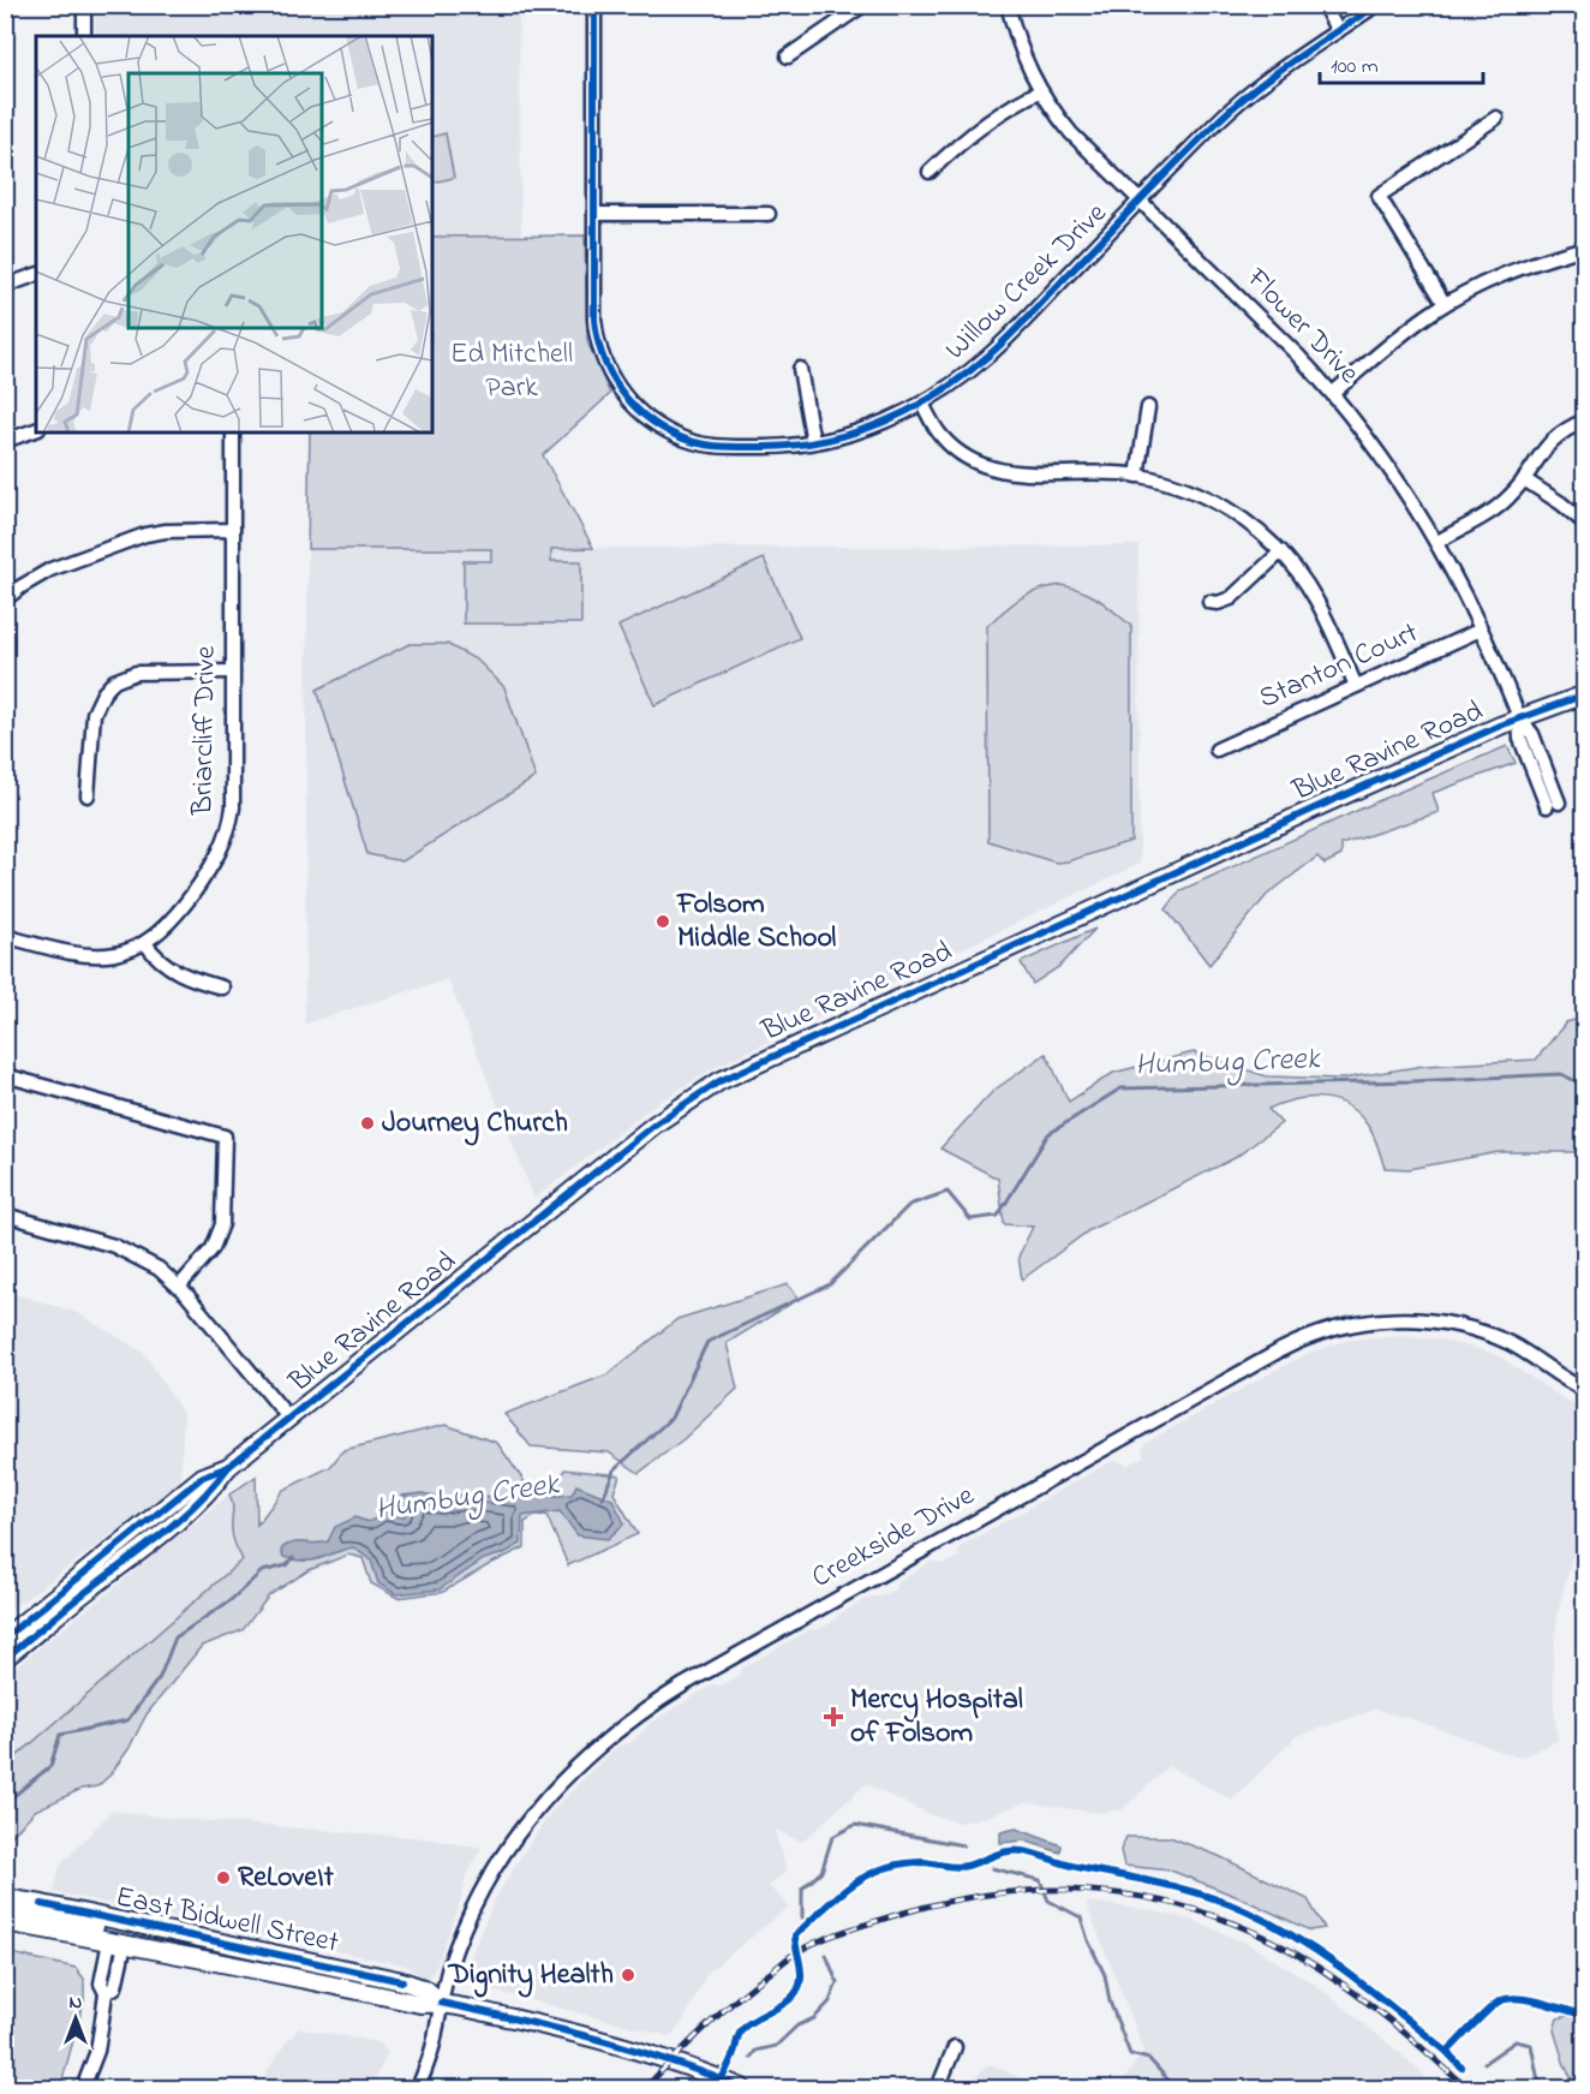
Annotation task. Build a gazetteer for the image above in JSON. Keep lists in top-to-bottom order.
{
  "streets": {
    "main road": ["Blue Ravine Road", "East Bidwell Street"],
    "street": [
      "Willow Creek Drive",
      "Flower Drive",
      "Stanton Court",
      "Briarcliff Drive",
      "Creekside Drive"
    ]
  },
  "crossings": [
    ["Willow Creek Drive", "Flower Drive"],
    ["Flower Drive", "Stanton Court"],
    ["Flower Drive", "Blue Ravine Road"],
    ["Creekside Drive", "East Bidwell Street"]
  ],
  "water": ["Humbug Creek"],
  "parks": ["Ed Mitchell Park"],
  "places": {
    "other": [
      "Folsom Middle School",
      "Journey Church",
      "ReLoveIt",
      "Dignity Health"
    ],
    "health": ["Mercy Hospital of Folsom"]
  },
  "scale_bar": "100 m",
  "north": "top"
}
